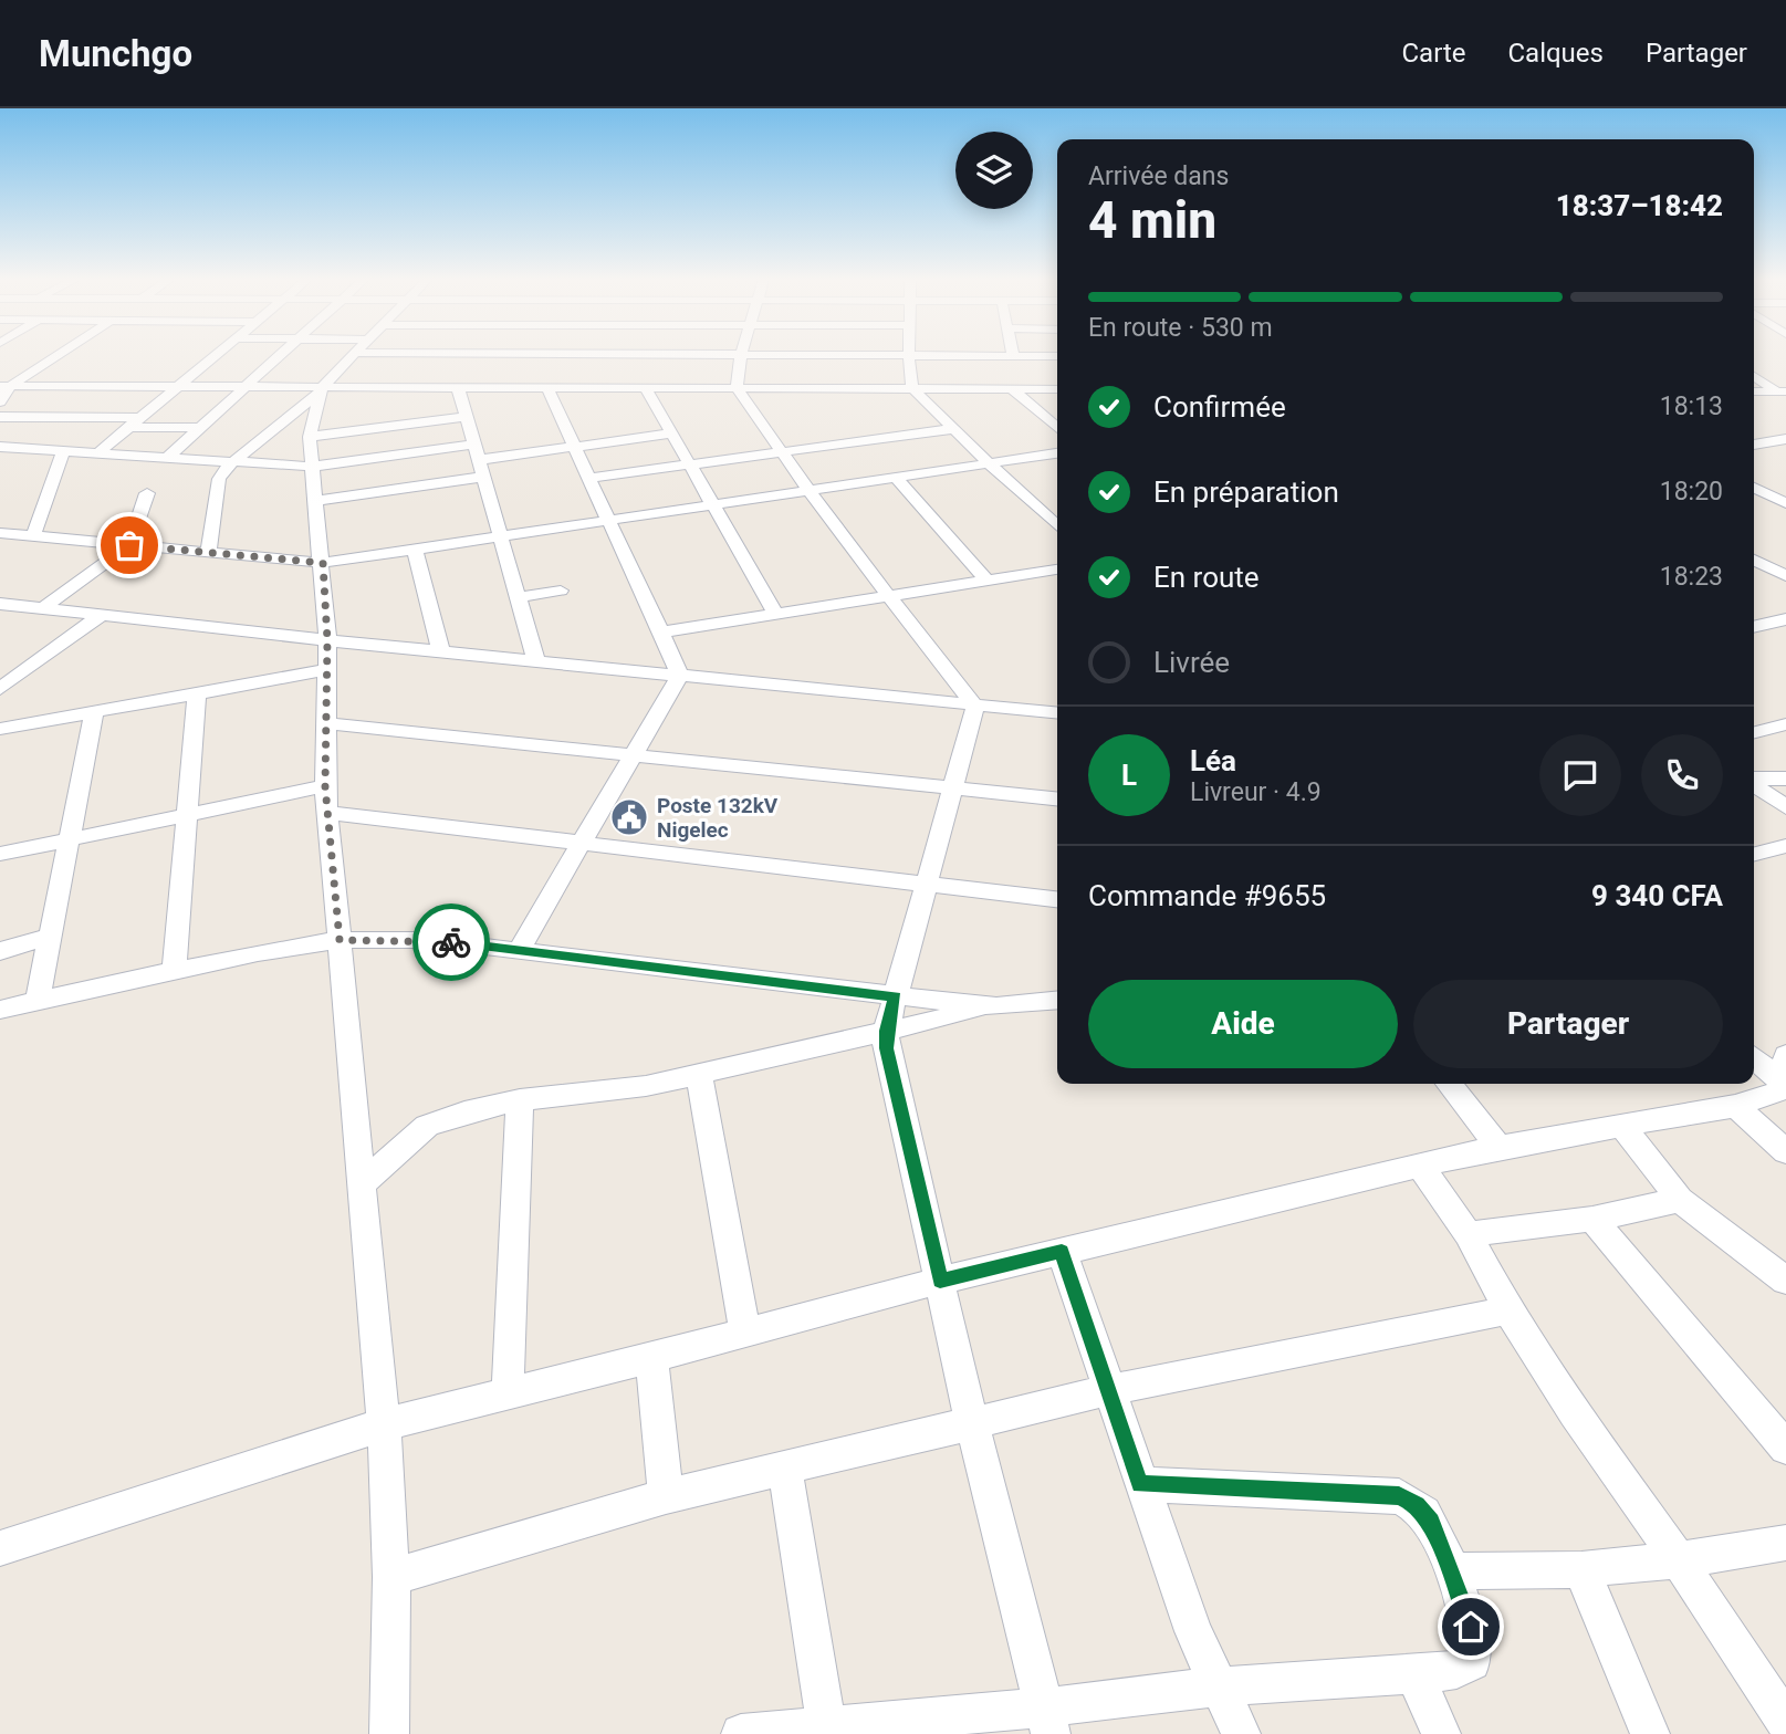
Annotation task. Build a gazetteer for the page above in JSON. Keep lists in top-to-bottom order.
{
  "places": {
    "public building": ["Poste 132kV Nigelec"]
  },
  "page": {
    "header": "Munchgo",
    "nav": ["Carte", "Calques", "Partager"],
    "heading": ["4 min", "Arrivée dans", "18:37–18:42"],
    "panel": [
      "Léa",
      "Livreur · 4.9",
      "Commande #9655",
      "9 340 CFA"
    ],
    "bar": "En route · 530 m",
    "list": [
      ["Confirmée", "18:13"],
      ["En préparation", "18:20"],
      ["En route", "18:23"],
      "Livrée"
    ],
    "round": "L",
    "buttons": ["Aide", "Partager"]
  }
}
